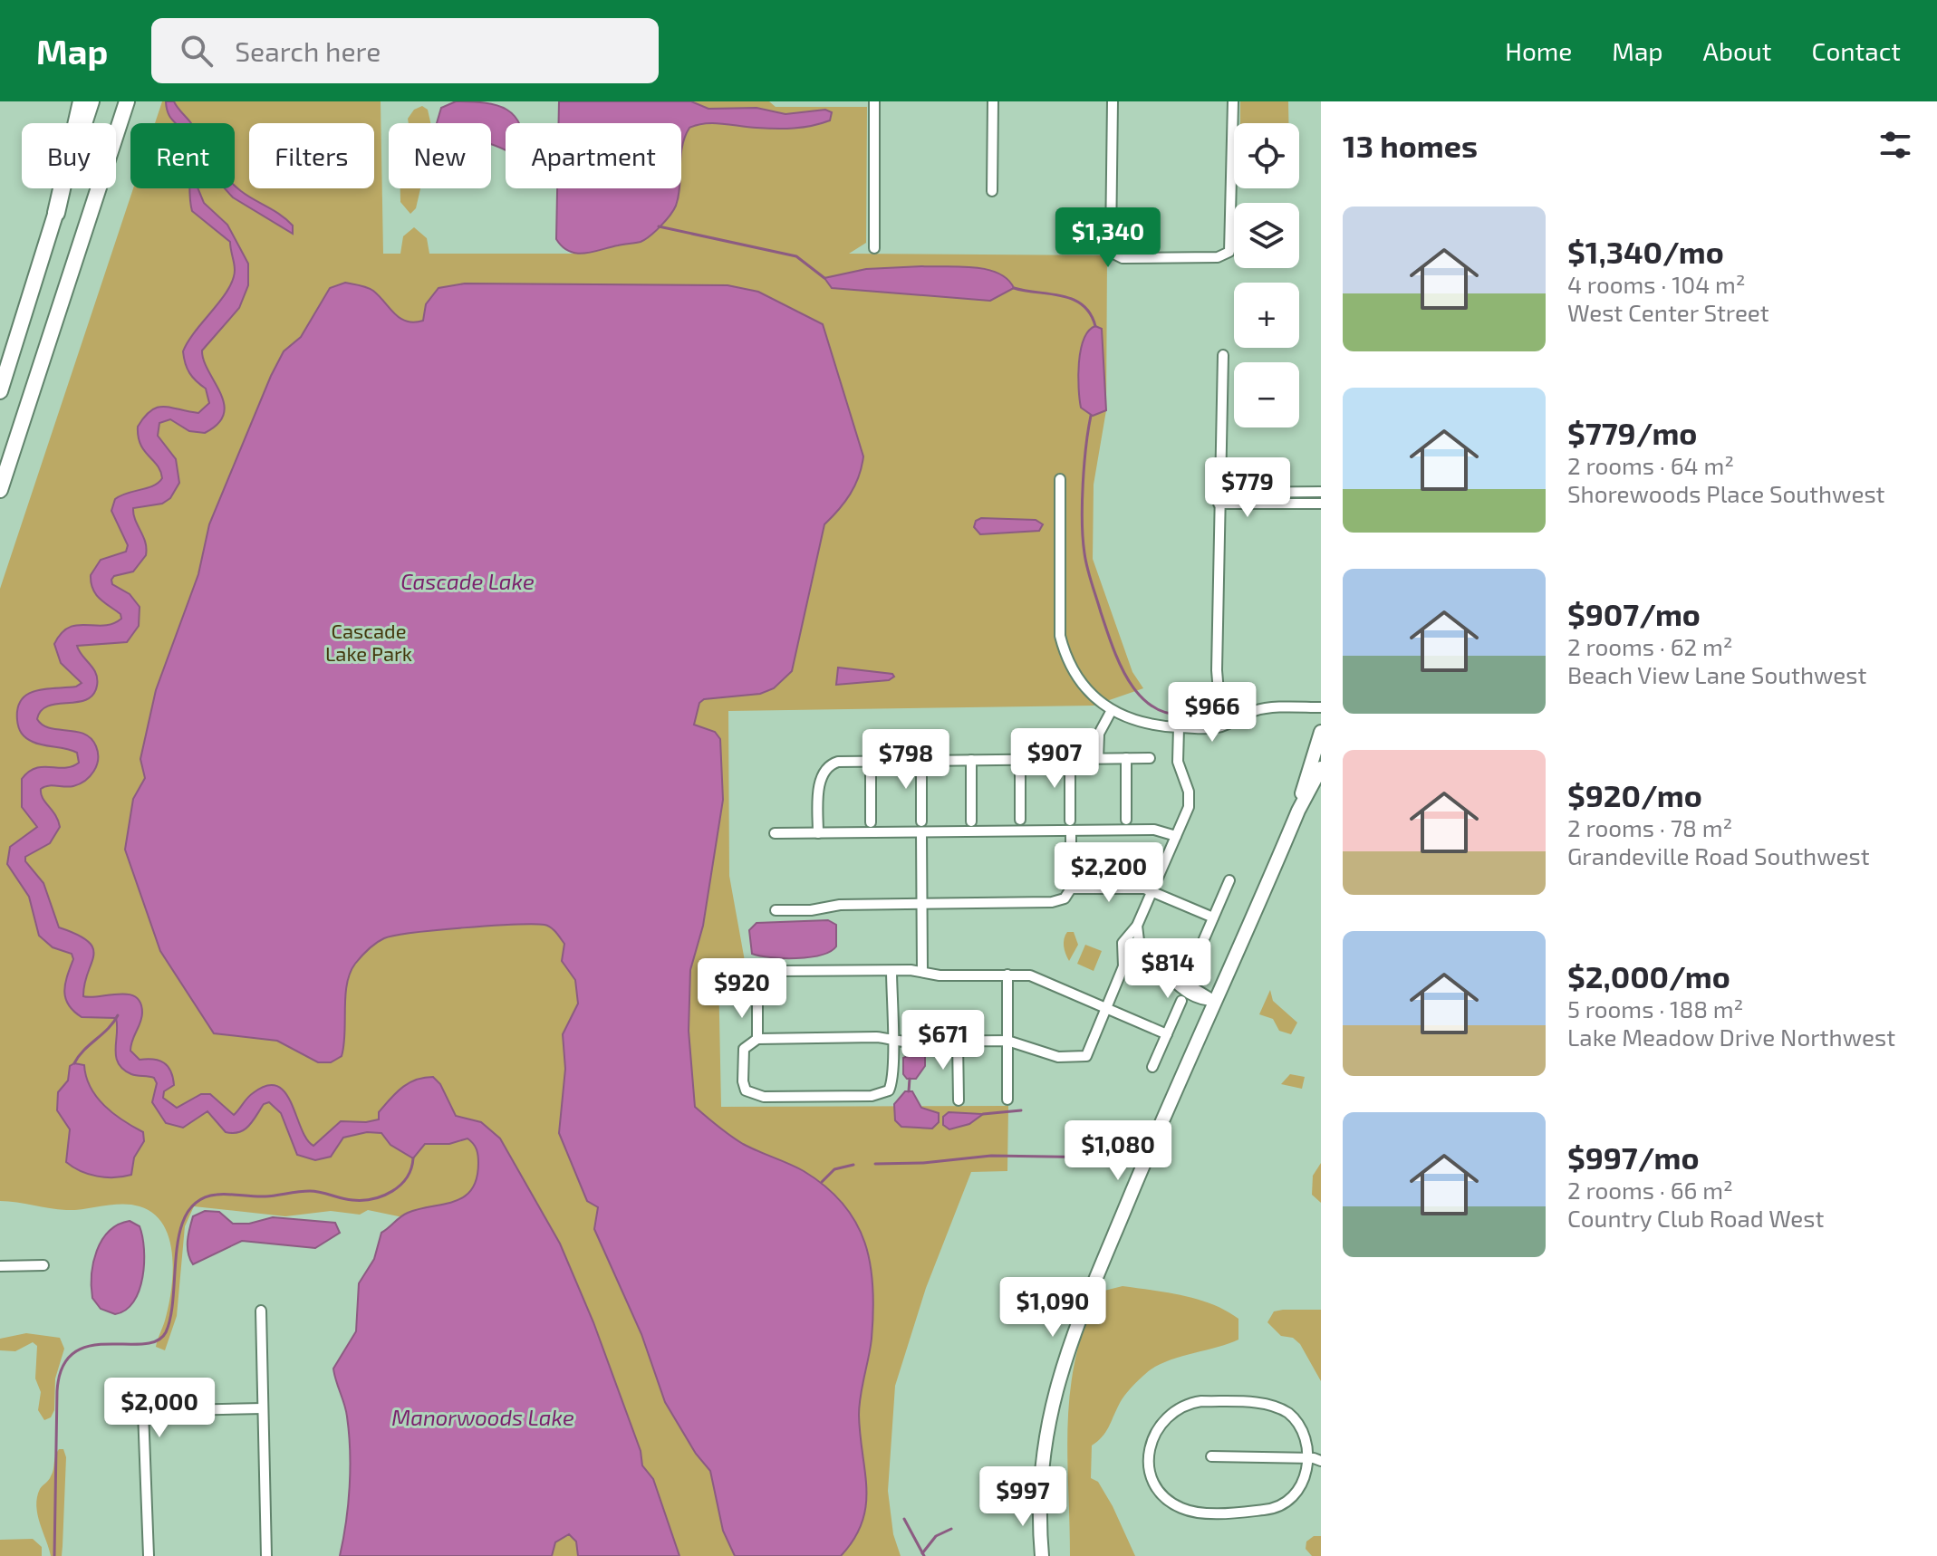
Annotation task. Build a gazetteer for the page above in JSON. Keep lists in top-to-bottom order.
{
  "water": ["Cascade Lake", "Manorwoods Lake"],
  "parks": ["Cascade Lake Park"],
  "page": {
    "header": "Map",
    "search": "Search here",
    "nav": [
      "Home",
      "Map",
      "About",
      "Contact"
    ],
    "heading": "13 homes",
    "map_buttons": ["+", "−"],
    "chip": [
      "Buy",
      "Rent",
      "Filters",
      "New",
      "Apartment"
    ],
    "list": [
      {
        "name": "$1,340/mo",
        "note": "4 rooms · 104 m² · West Center Street"
      },
      {
        "name": "$779/mo",
        "note": "2 rooms · 64 m² · Shorewoods Place Southwest"
      },
      {
        "name": "$907/mo",
        "note": "2 rooms · 62 m² · Beach View Lane Southwest"
      },
      {
        "name": "$920/mo",
        "note": "2 rooms · 78 m² · Grandeville Road Southwest"
      },
      {
        "name": "$2,000/mo",
        "note": "5 rooms · 188 m² · Lake Meadow Drive Northwest"
      },
      {
        "name": "$997/mo",
        "note": "2 rooms · 66 m² · Country Club Road West"
      }
    ],
    "price": [
      "$1,340",
      "$779",
      "$966",
      "$907",
      "$798",
      "$2,200",
      "$814",
      "$920",
      "$671",
      "$1,080",
      "$1,090",
      "$2,000",
      "$997"
    ]
  }
}
